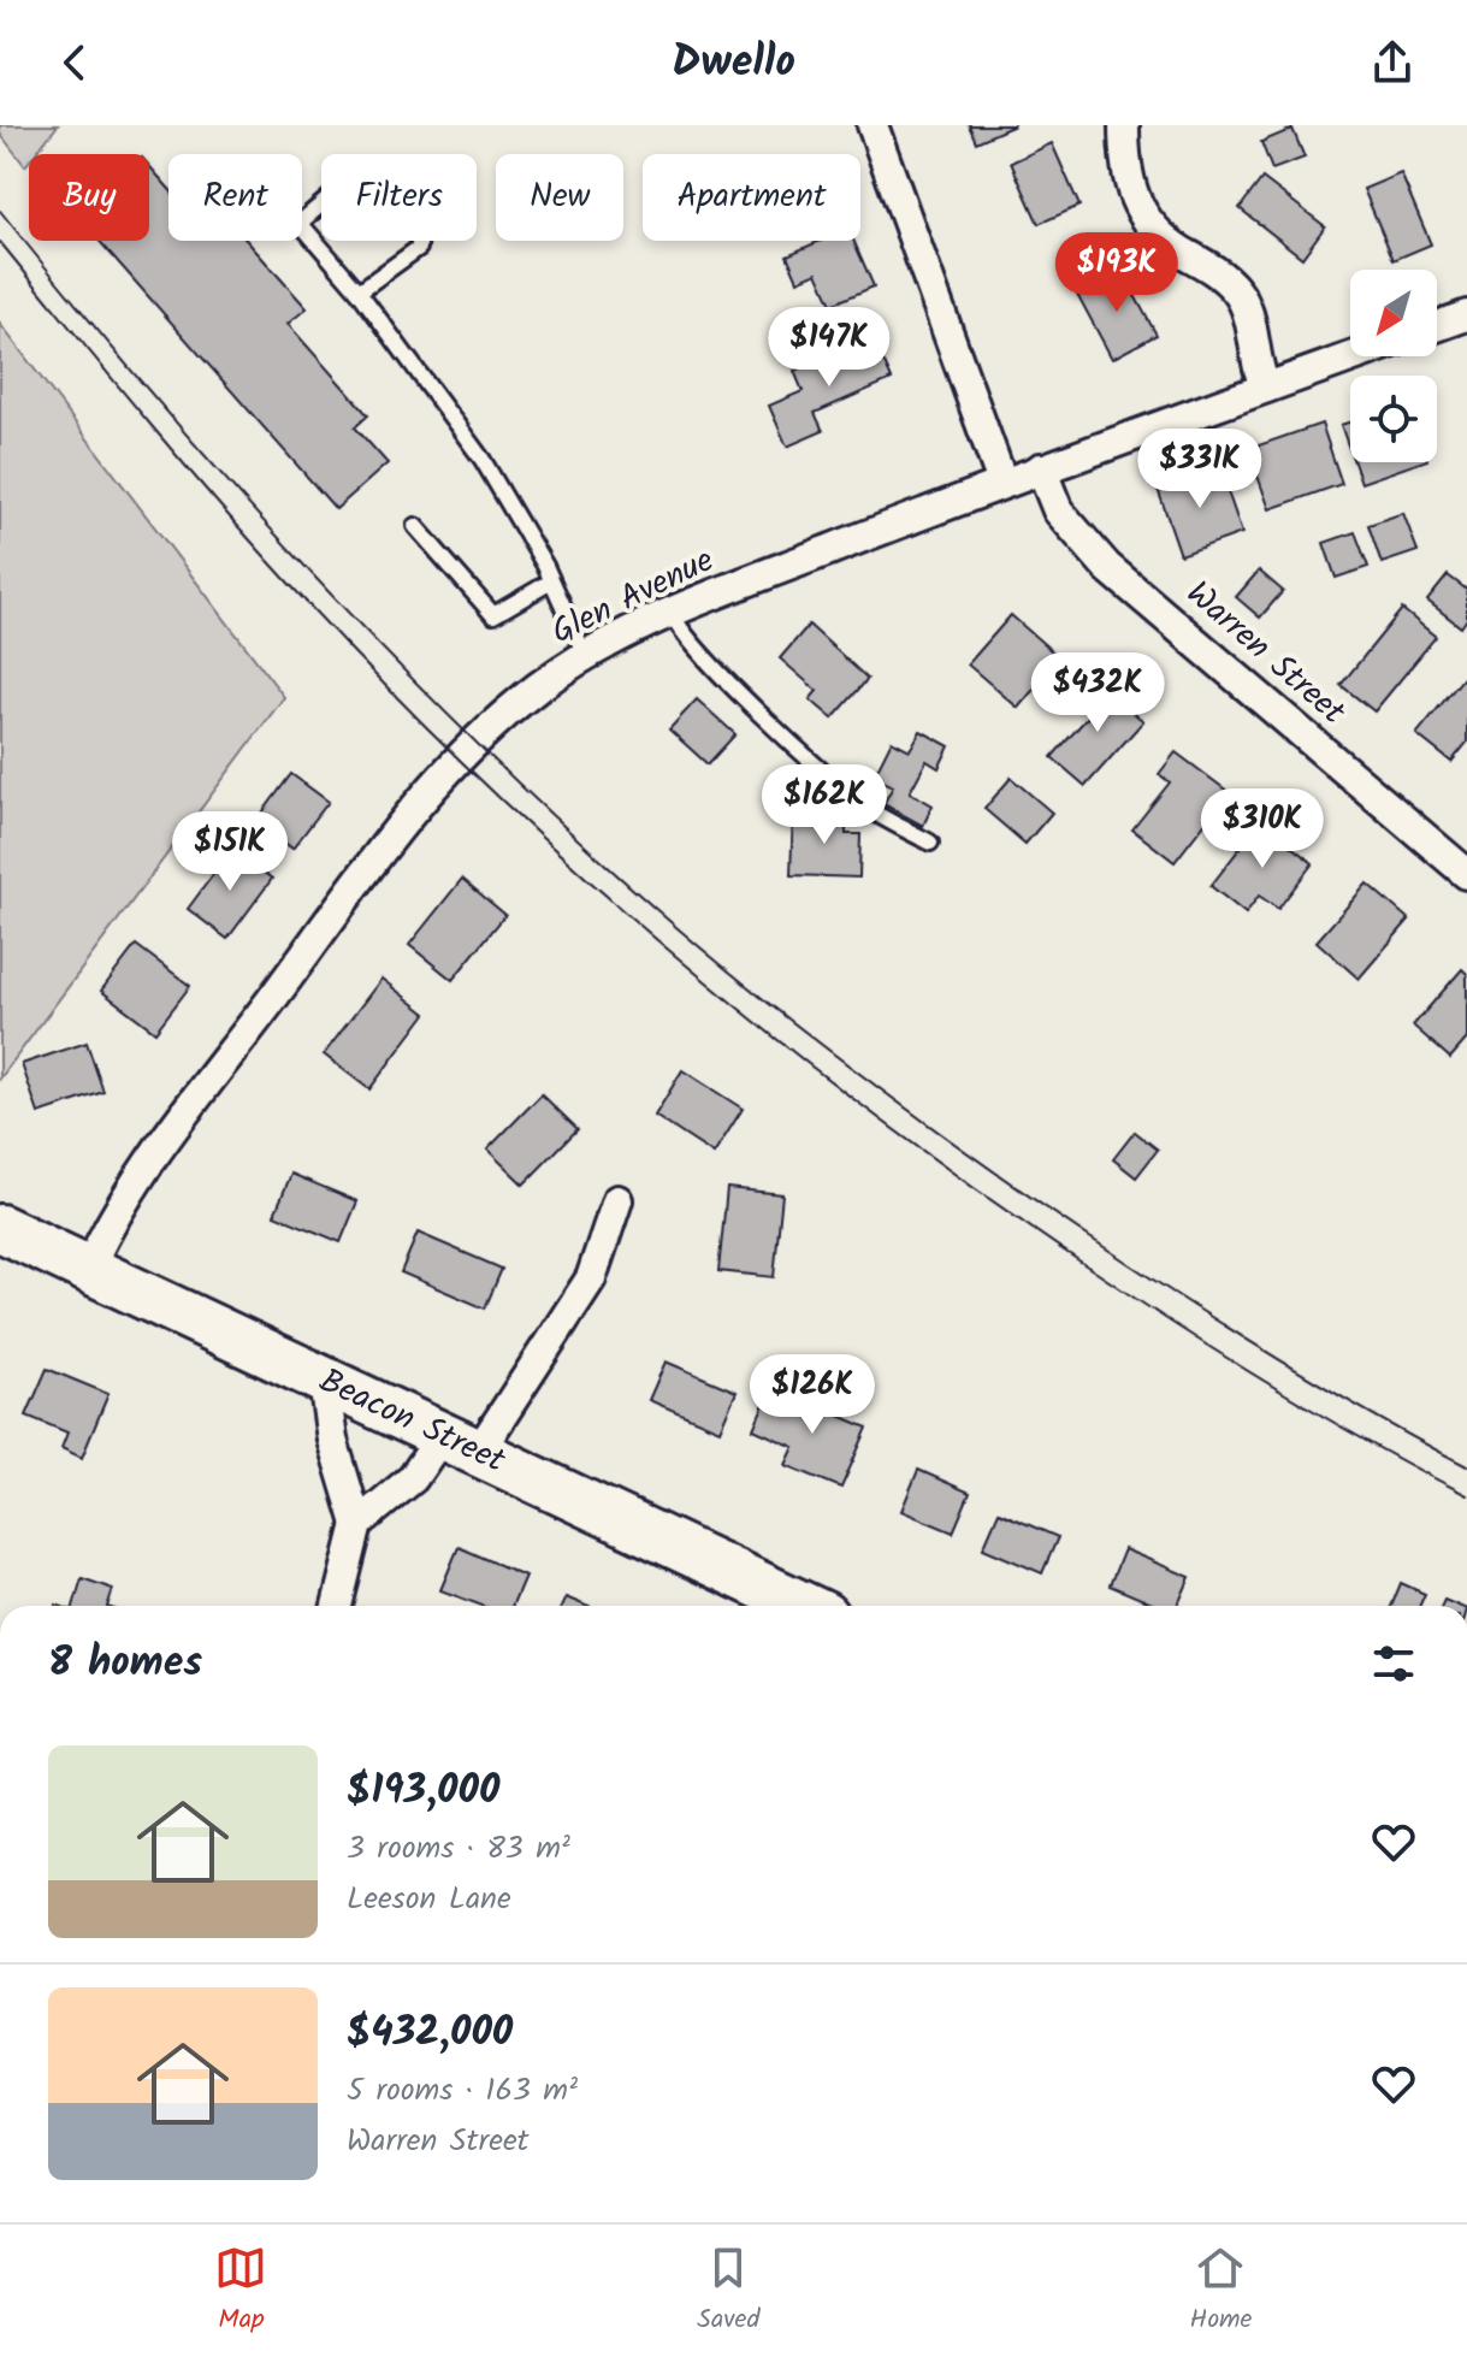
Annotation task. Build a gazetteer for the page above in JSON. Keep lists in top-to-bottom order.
{
  "streets": {
    "main road": ["Beacon Street"],
    "street": ["Glen Avenue", "Warren Street"]
  },
  "crossings": [
    ["Glen Avenue", "Warren Street"],
    ["Glen Avenue", "Beacon Street"]
  ],
  "north": "bottom left",
  "page": {
    "header": "Dwello",
    "chip": [
      "Buy",
      "Rent",
      "Filters",
      "New",
      "Apartment"
    ],
    "price": [
      "$193K",
      "$147K",
      "$331K",
      "$432K",
      "$162K",
      "$310K",
      "$151K",
      "$126K"
    ],
    "heading": "8 homes",
    "list": [
      {
        "name": "$193,000",
        "note": "3 rooms · 83 m² · Leeson Lane"
      },
      {
        "name": "$432,000",
        "note": "5 rooms · 163 m² · Warren Street"
      }
    ],
    "tabs": ["Map", "Saved", "Home"]
  }
}
